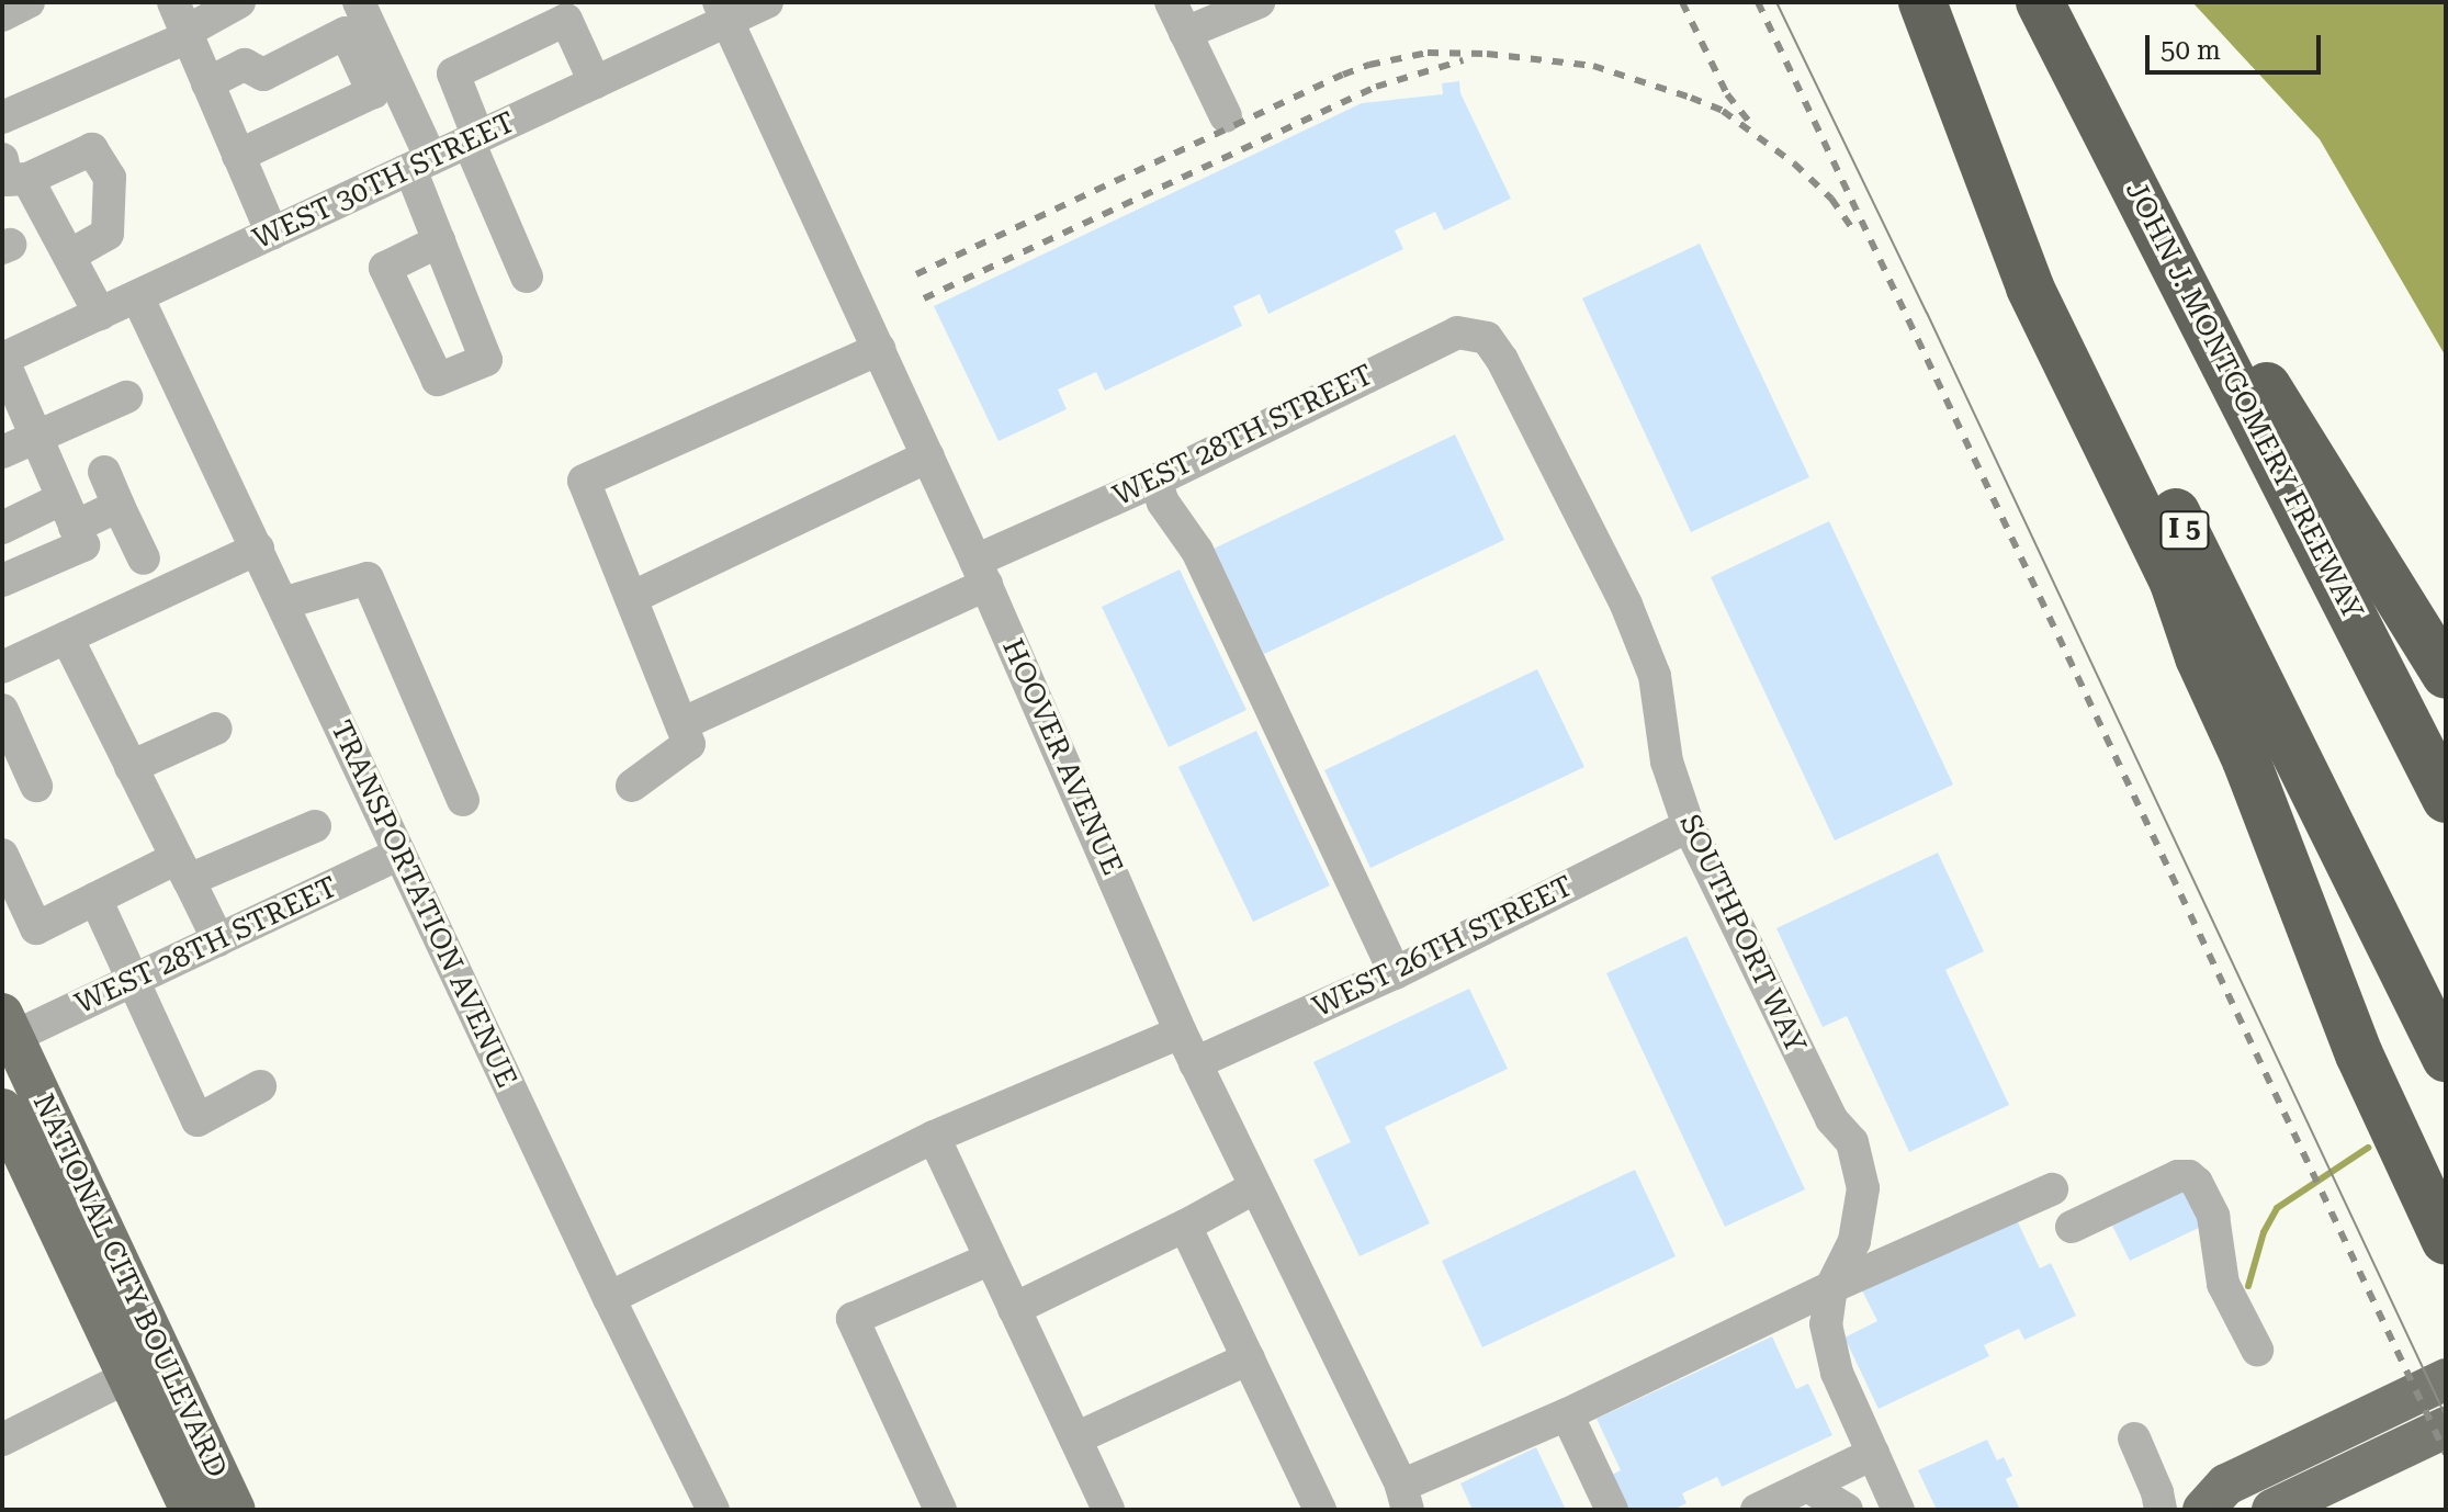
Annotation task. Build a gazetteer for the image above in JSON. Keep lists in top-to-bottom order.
{
  "streets": {
    "highway": ["JOHN J. MONTGOMERY FREEWAY", "I 5"],
    "main road": ["NATIONAL CITY BOULEVARD"],
    "street": [
      "WEST 30TH STREET",
      "WEST 28TH STREET",
      "HOOVER AVENUE",
      "TRANSPORTATION AVENUE",
      "SOUTHPORT WAY",
      "WEST 26TH STREET"
    ]
  },
  "crossings": [
    ["WEST 30TH STREET", "HOOVER AVENUE"],
    ["WEST 30TH STREET", "TRANSPORTATION AVENUE"],
    ["WEST 28TH STREET", "HOOVER AVENUE"],
    ["WEST 28TH STREET", "TRANSPORTATION AVENUE"],
    ["WEST 28TH STREET", "SOUTHPORT WAY"],
    ["WEST 28TH STREET", "NATIONAL CITY BOULEVARD"],
    ["HOOVER AVENUE", "WEST 26TH STREET"],
    ["SOUTHPORT WAY", "WEST 26TH STREET"]
  ],
  "scale_bar": "50 m"
}
